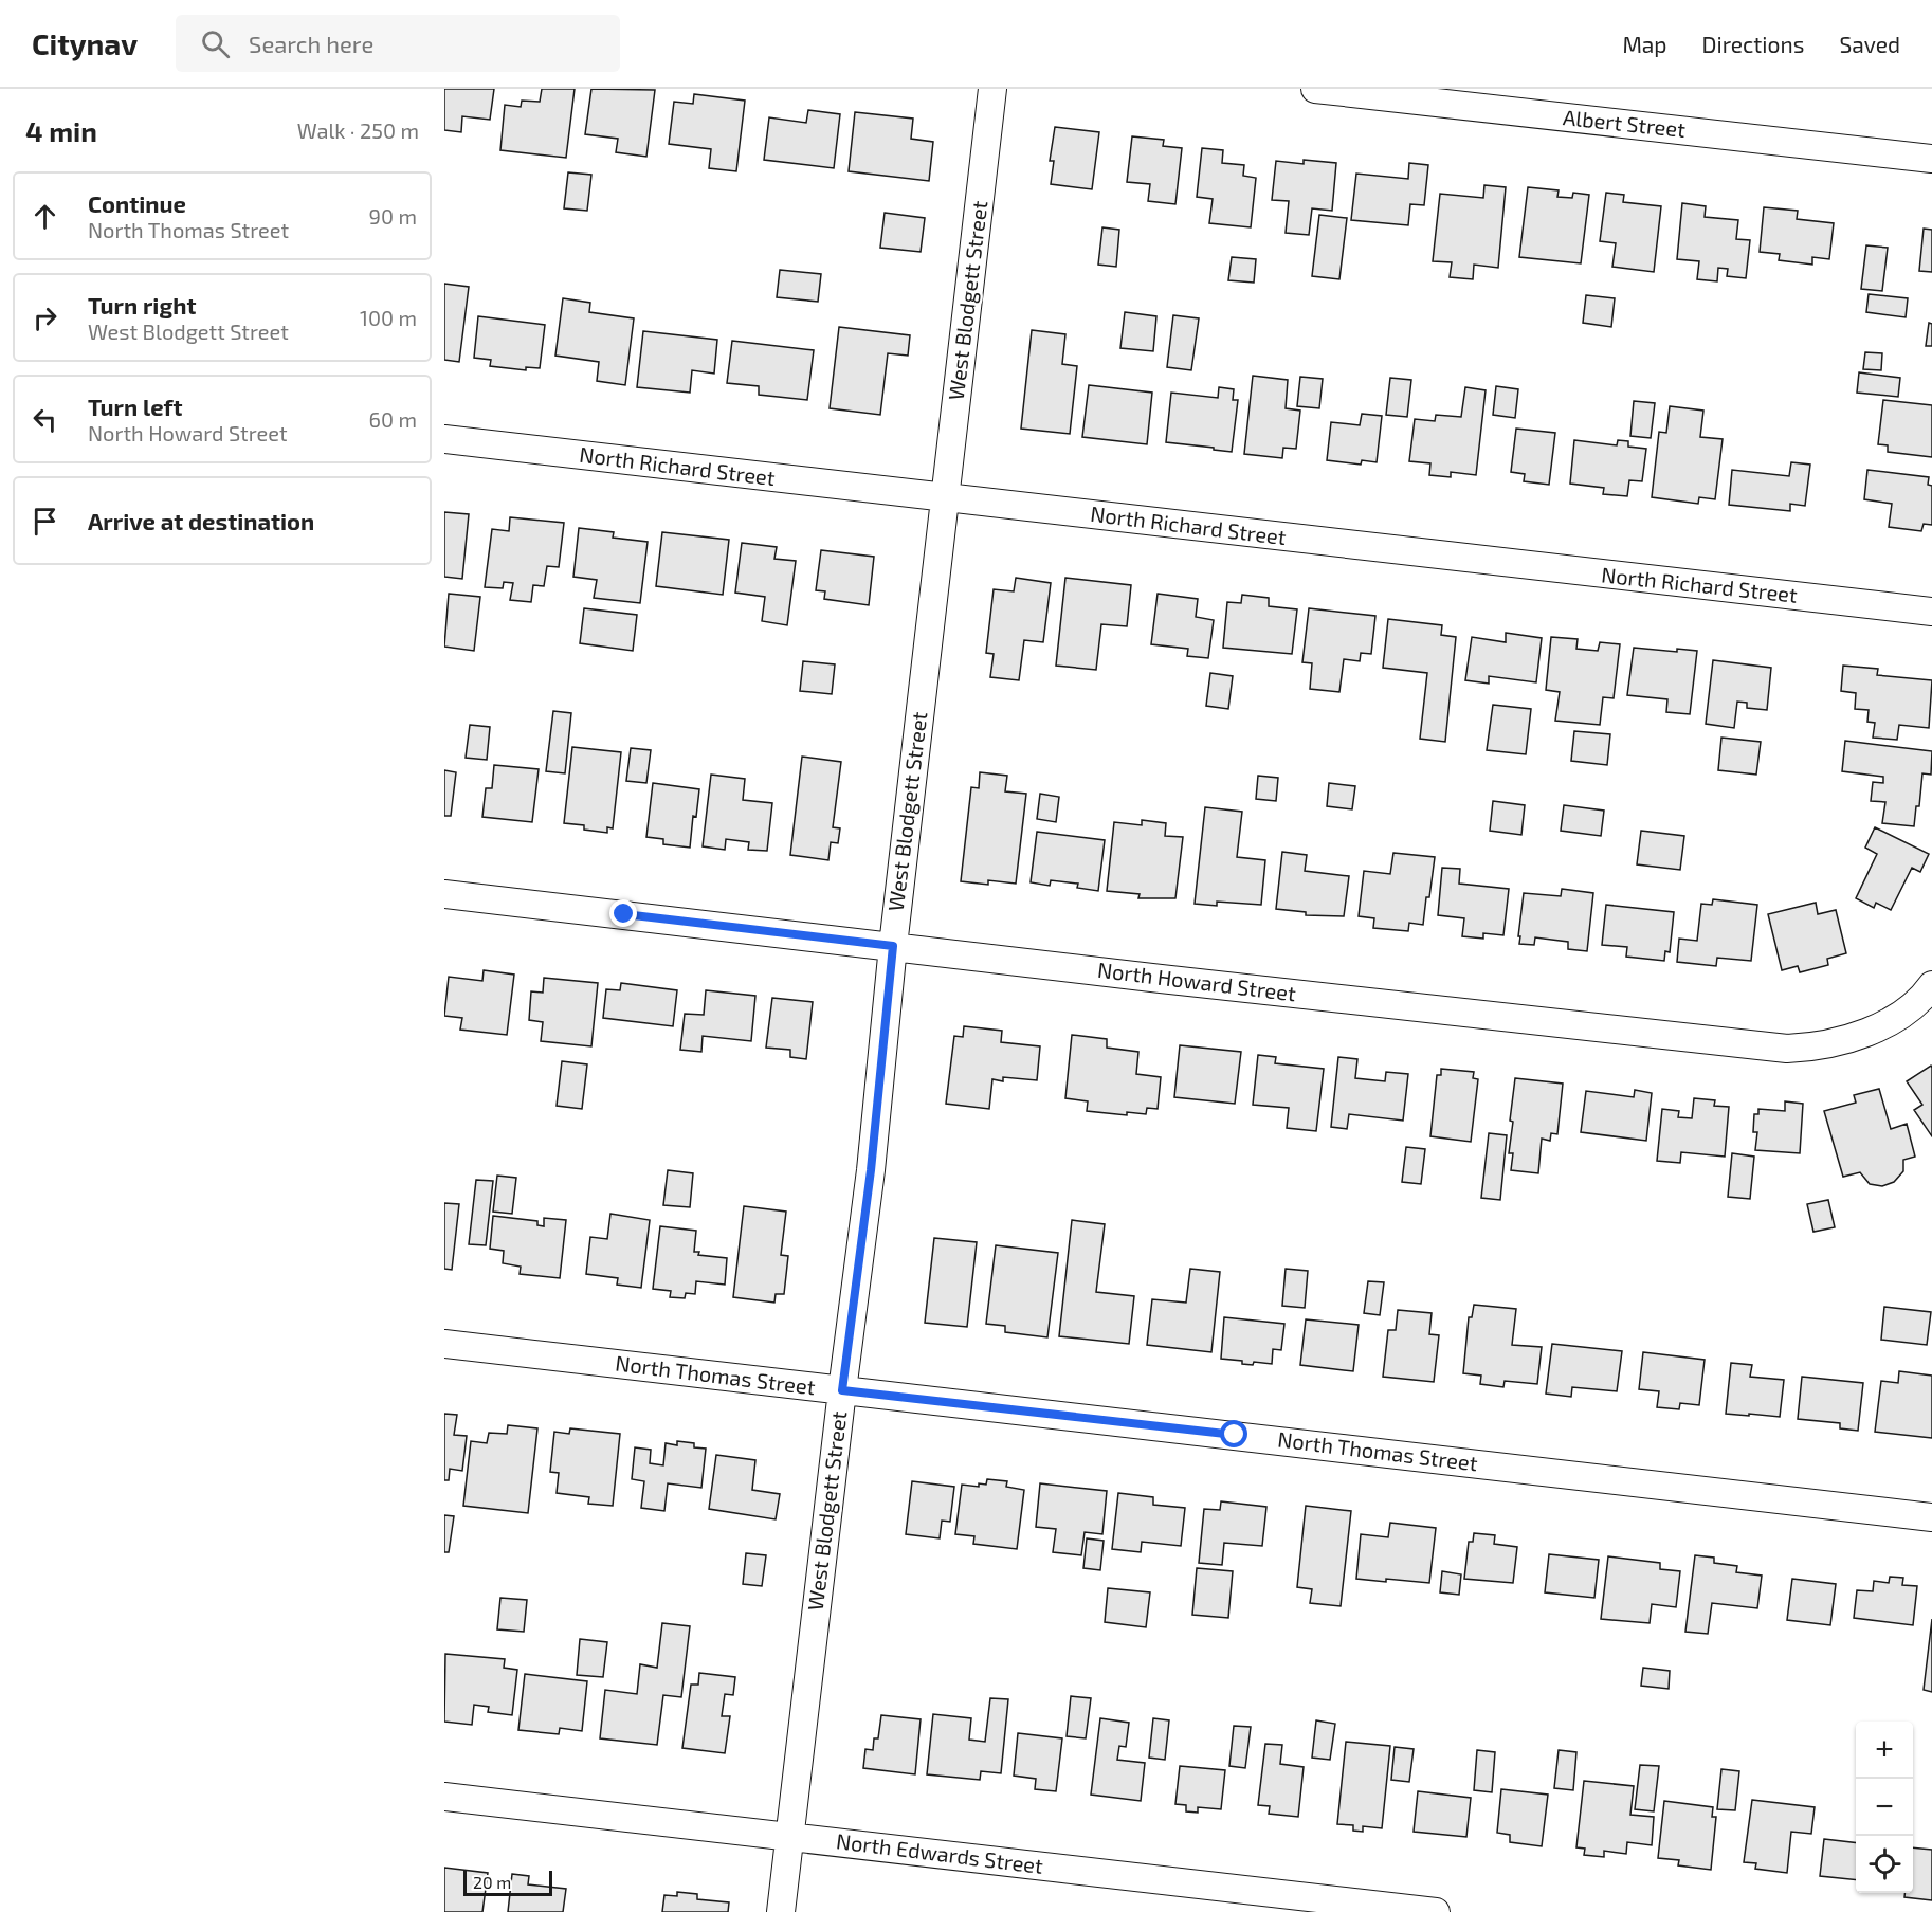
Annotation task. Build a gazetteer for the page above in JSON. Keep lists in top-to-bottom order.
{
  "streets": {
    "street": [
      "Albert Street",
      "West Blodgett Street",
      "North Richard Street",
      "North Howard Street",
      "North Thomas Street",
      "North Edwards Street"
    ]
  },
  "crossings": [
    ["West Blodgett Street", "North Richard Street"],
    ["West Blodgett Street", "North Howard Street"],
    ["West Blodgett Street", "North Thomas Street"],
    ["West Blodgett Street", "North Edwards Street"]
  ],
  "scale_bar": "20 m",
  "page": {
    "header": "Citynav",
    "search": "Search here",
    "nav": ["Map", "Directions", "Saved"],
    "heading": ["4 min", "Walk · 250 m"],
    "list": [
      ["Continue", "North Thomas Street", "90 m"],
      ["Turn right", "West Blodgett Street", "100 m"],
      ["Turn left", "North Howard Street", "60 m"],
      "Arrive at destination"
    ],
    "map_buttons": ["+", "−"],
    "scale": "20 m"
  }
}
